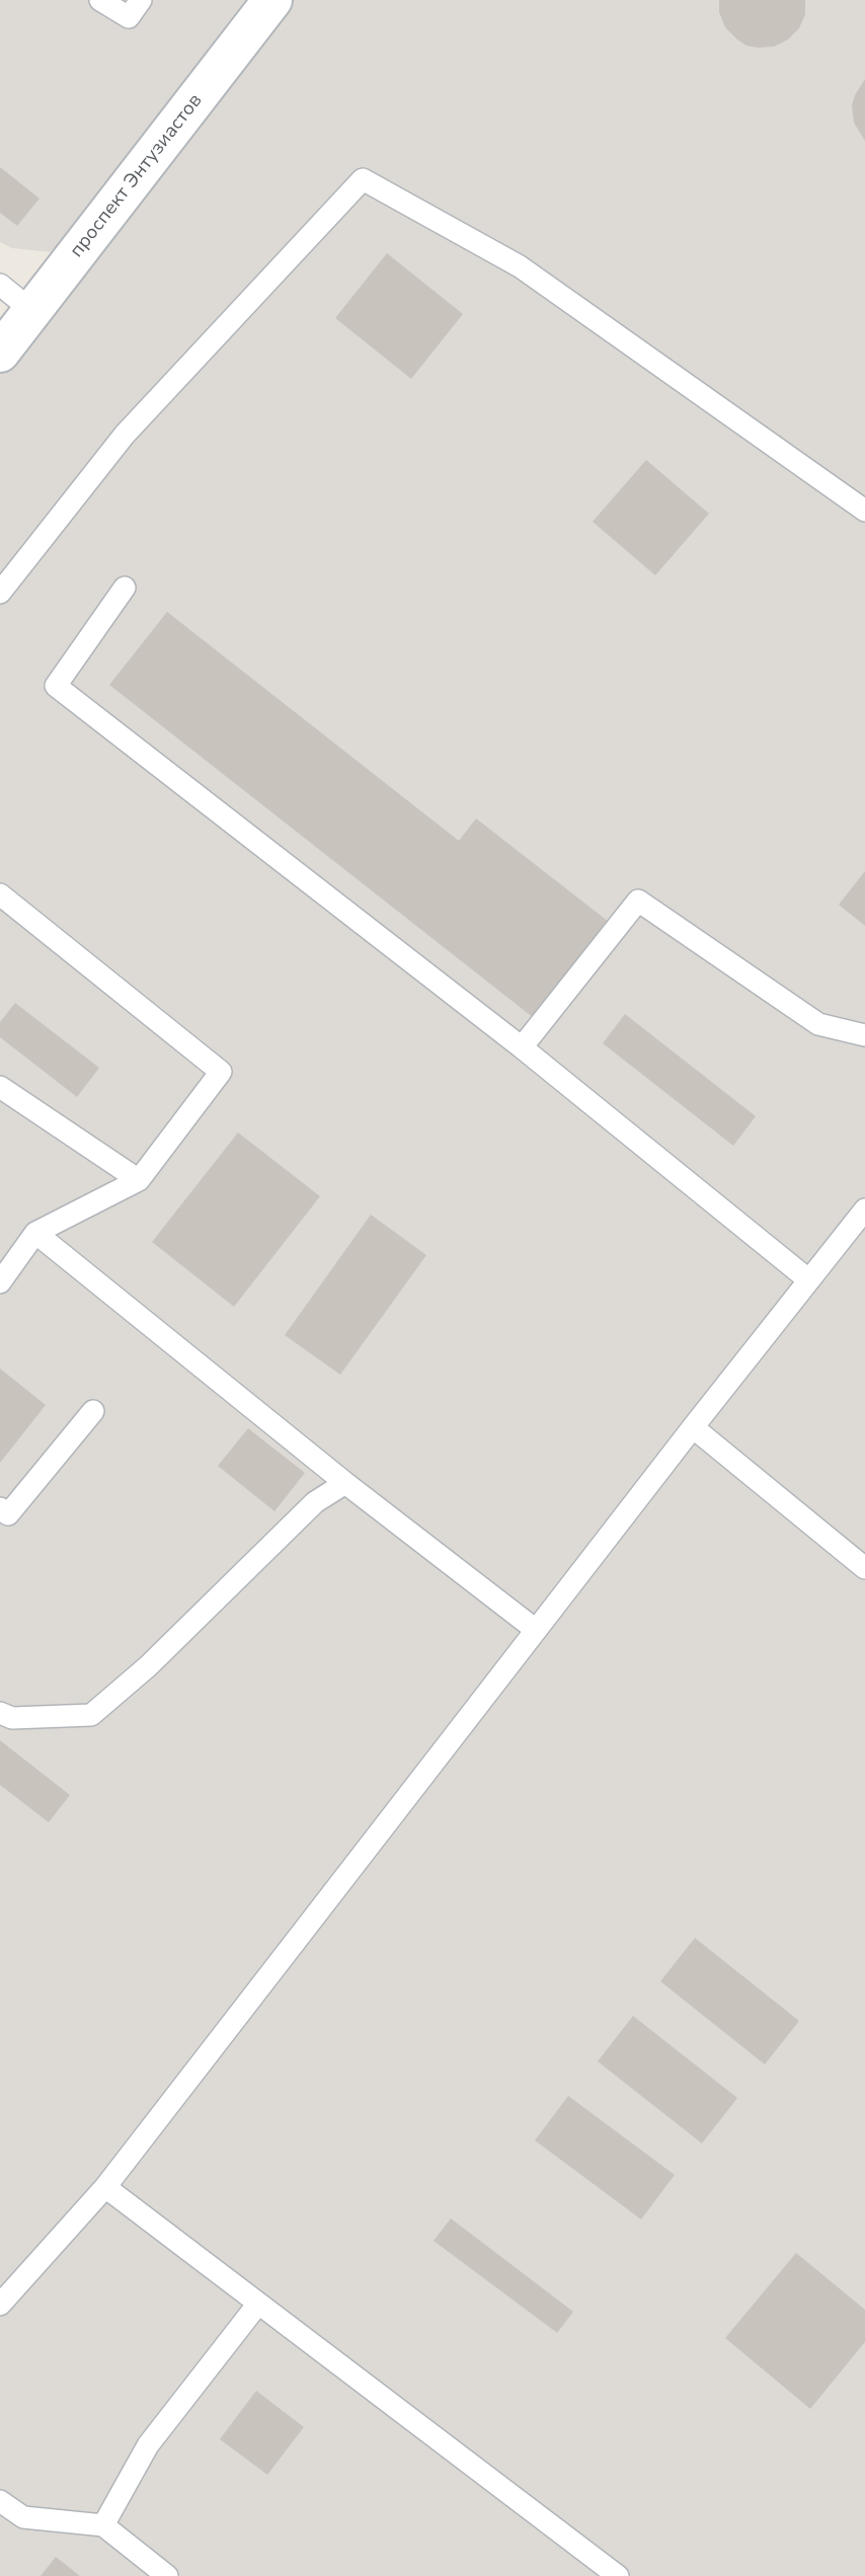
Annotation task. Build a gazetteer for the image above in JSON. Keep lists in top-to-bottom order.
{
  "streets": {
    "street": ["проспект Энтузиастов"]
  }
}
